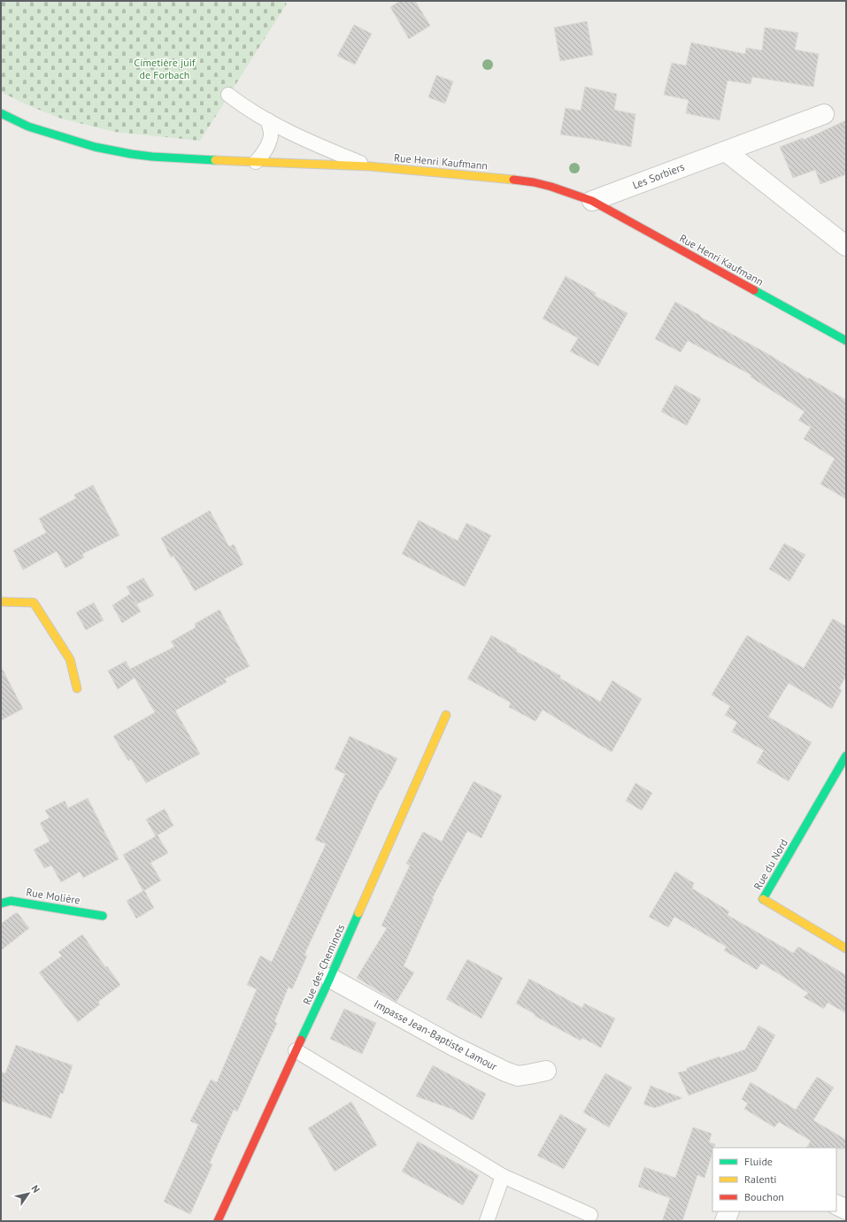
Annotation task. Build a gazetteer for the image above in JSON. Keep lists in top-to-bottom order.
{
  "streets": {
    "street": [
      "Rue Henri Kaufmann",
      "Les Sorbiers",
      "Rue du Nord",
      "Rue Molière",
      "Rue des Cheminots",
      "Impasse Jean-Baptiste Lamour"
    ]
  },
  "crossings": [
    ["Rue Henri Kaufmann", "Les Sorbiers"],
    ["Rue des Cheminots", "Impasse Jean-Baptiste Lamour"]
  ],
  "parks": ["Cimetière juif de Forbach"],
  "legend": ["Fluide", "Ralenti", "Bouchon"],
  "north": "top right"
}
